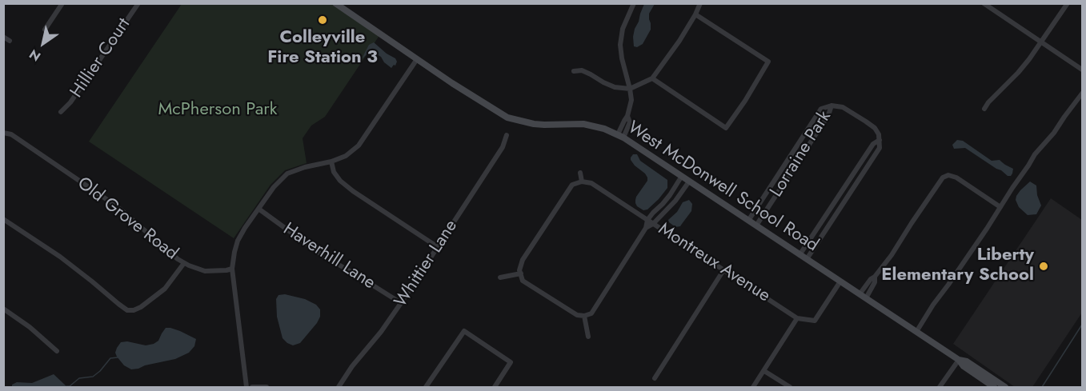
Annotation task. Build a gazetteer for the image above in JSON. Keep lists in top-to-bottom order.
{
  "streets": {
    "main road": ["West McDonwell School Road"],
    "street": [
      "Hillier Court",
      "Lorraine Park",
      "Old Grove Road",
      "Haverhill Lane",
      "Montreux Avenue",
      "Whittier Lane"
    ]
  },
  "crossings": [
    ["Lorraine Park", "West McDonwell School Road"],
    ["Haverhill Lane", "Whittier Lane"]
  ],
  "parks": ["McPherson Park"],
  "places": ["Colleyville Fire Station 3", "Liberty Elementary School"],
  "north": "bottom left"
}
